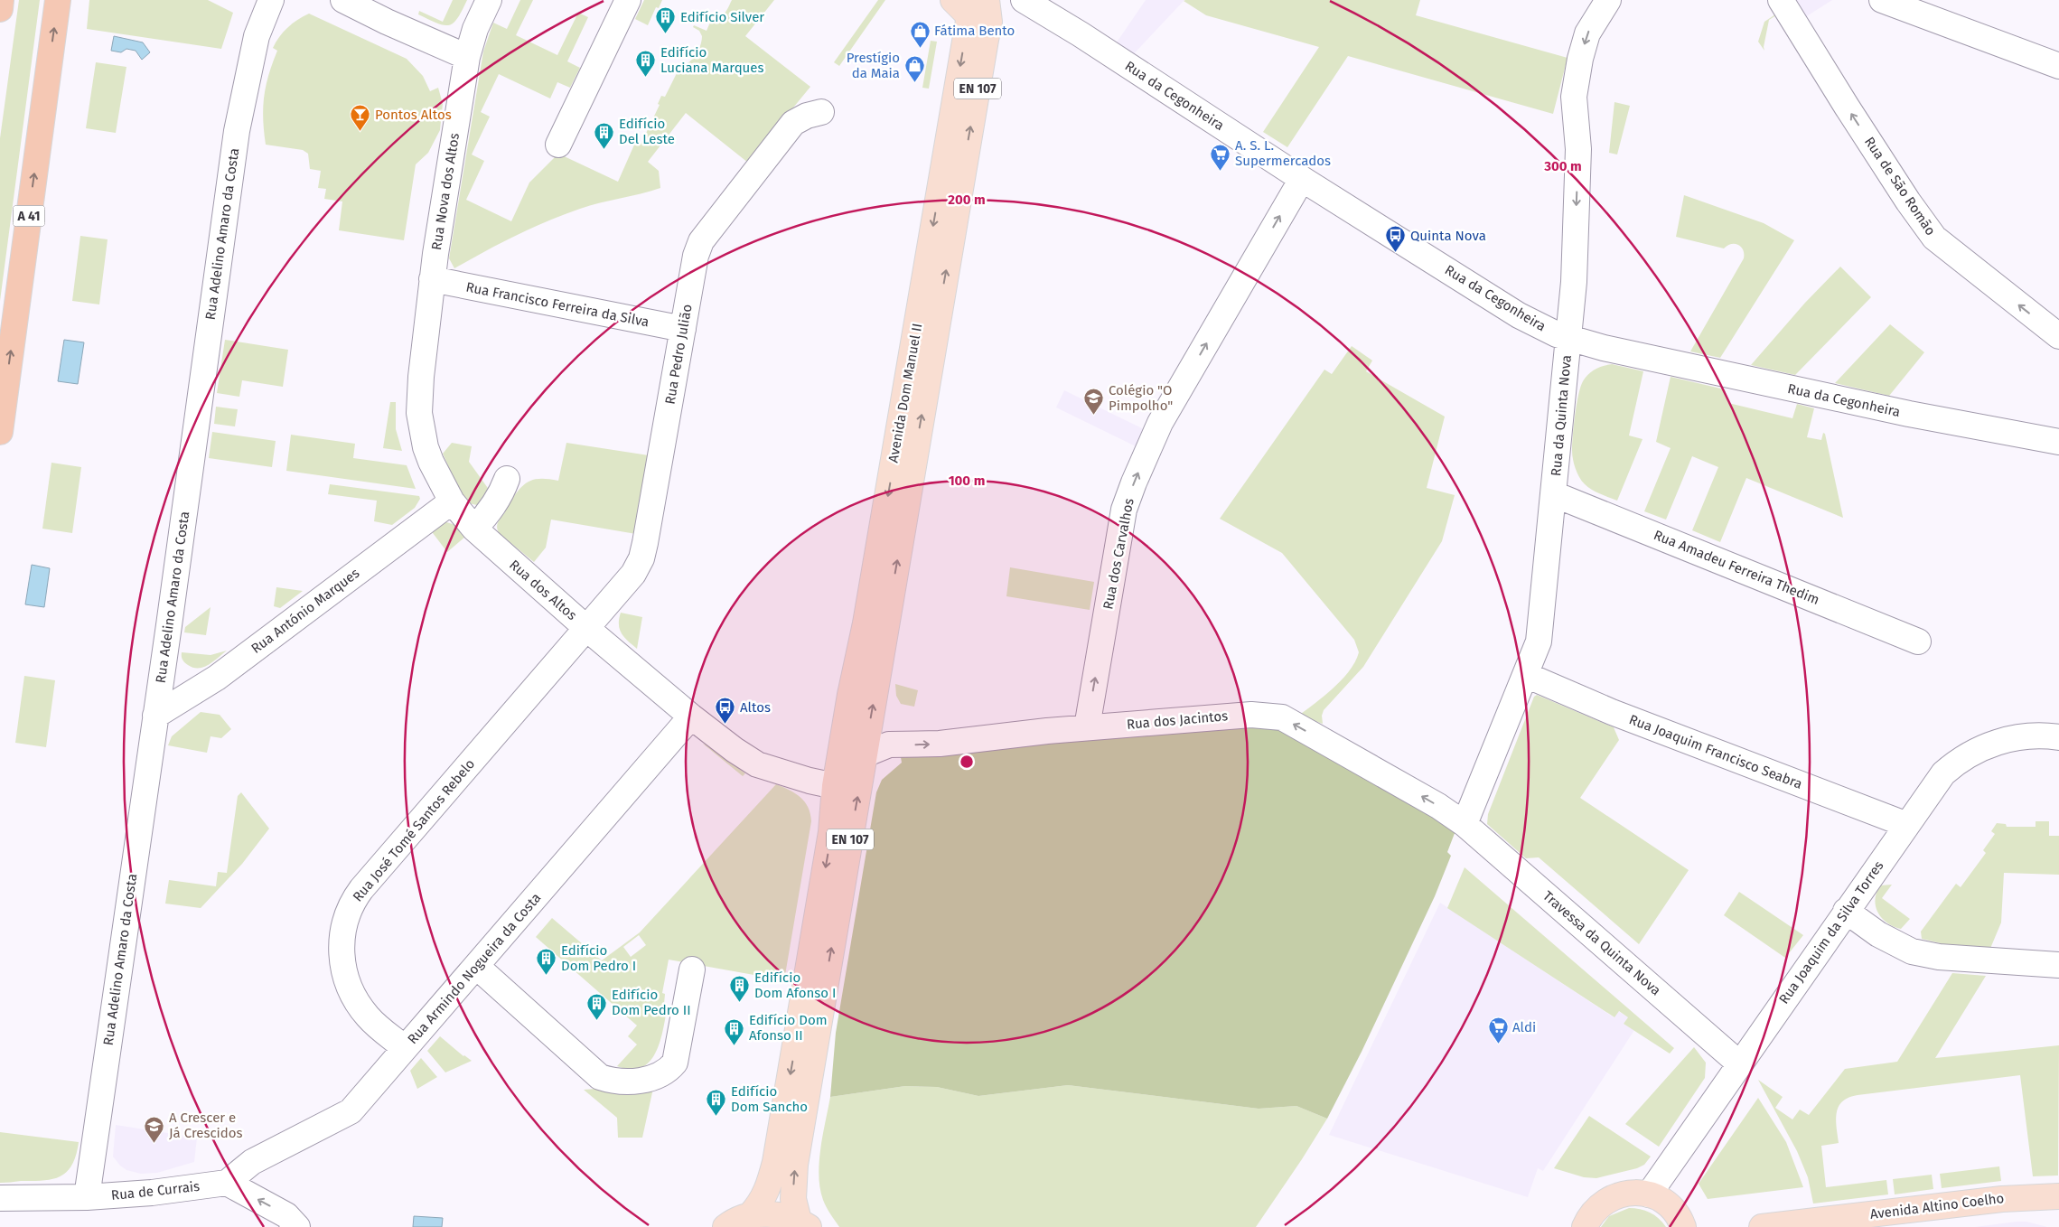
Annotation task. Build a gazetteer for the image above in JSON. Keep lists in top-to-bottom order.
{
  "streets": {
    "highway": ["A 41"],
    "main road": ["EN 107", "Avenida Dom Manuel II", "Avenida Altino Coelho"],
    "street": [
      "Rua da Cegonheira",
      "Rua de São Romão",
      "Rua Nova dos Altos",
      "Rua Adelino Amaro da Costa",
      "Rua Francisco Ferreira da Silva",
      "Rua Pedro Julião",
      "Rua da Quinta Nova",
      "Rua dos Carvalhos",
      "Rua Amadeu Ferreira Thedim",
      "Rua dos Altos",
      "Rua António Marques",
      "Rua dos Jacintos",
      "Rua Joaquim Francisco Seabra",
      "Rua José Tomé Santos Rebelo",
      "Rua Joaquim da Silva Torres",
      "Travessa da Quinta Nova",
      "Rua Armindo Nogueira da Costa",
      "Rua de Currais"
    ]
  },
  "crossings": [
    ["Rua da Cegonheira", "Rua da Quinta Nova"],
    ["Rua da Cegonheira", "Rua dos Carvalhos"],
    ["Rua Nova dos Altos", "Rua Francisco Ferreira da Silva"],
    ["Rua Nova dos Altos", "Rua dos Altos"],
    ["Rua Adelino Amaro da Costa", "Rua António Marques"],
    ["Rua Adelino Amaro da Costa", "Rua de Currais"],
    ["Rua Francisco Ferreira da Silva", "Rua Pedro Julião"],
    ["Rua Francisco Ferreira da Silva", "Rua dos Altos"],
    ["Rua Pedro Julião", "Rua dos Altos"],
    ["Rua Pedro Julião", "Rua José Tomé Santos Rebelo"],
    ["Avenida Dom Manuel II", "Rua dos Altos"],
    ["Avenida Dom Manuel II", "Rua dos Jacintos"],
    ["Rua da Quinta Nova", "Rua Amadeu Ferreira Thedim"],
    ["Rua da Quinta Nova", "Rua dos Jacintos"],
    ["Rua da Quinta Nova", "Rua Joaquim Francisco Seabra"],
    ["Rua da Quinta Nova", "Travessa da Quinta Nova"],
    ["Rua dos Carvalhos", "Rua dos Jacintos"],
    ["Rua dos Altos", "Rua António Marques"],
    ["Rua dos Altos", "Rua José Tomé Santos Rebelo"],
    ["Rua dos Altos", "Rua Armindo Nogueira da Costa"],
    ["Rua dos Jacintos", "Travessa da Quinta Nova"],
    ["Rua Joaquim Francisco Seabra", "Rua Joaquim da Silva Torres"],
    ["Rua José Tomé Santos Rebelo", "Rua Armindo Nogueira da Costa"],
    ["Rua Joaquim da Silva Torres", "Travessa da Quinta Nova"],
    ["Rua Armindo Nogueira da Costa", "Rua de Currais"]
  ],
  "one_way": ["Rua de São Romão", "Rua da Quinta Nova", "Rua dos Carvalhos"],
  "places": {
    "building": [
      "Edifício Silver",
      "Edifício Luciana Marques",
      "Edifício Del Leste",
      "Edifício Dom Pedro I",
      "Edifício Dom Afonso I",
      "Edifício Dom Pedro II",
      "Edifício Dom Afonso II",
      "Edifício Dom Sancho"
    ],
    "shop": ["Fátima Bento", "Prestígio da Maia"],
    "bar": ["Pontos Altos"],
    "supermarket": ["A. S. L. Supermercados", "Aldi"],
    "bus stop": ["Quinta Nova", "Altos"],
    "school or university": ["Colégio \"O Pimpolho\"", "A Crescer e Já Crescidos"]
  },
  "rings": ["300 m", "200 m", "100 m"]
}
